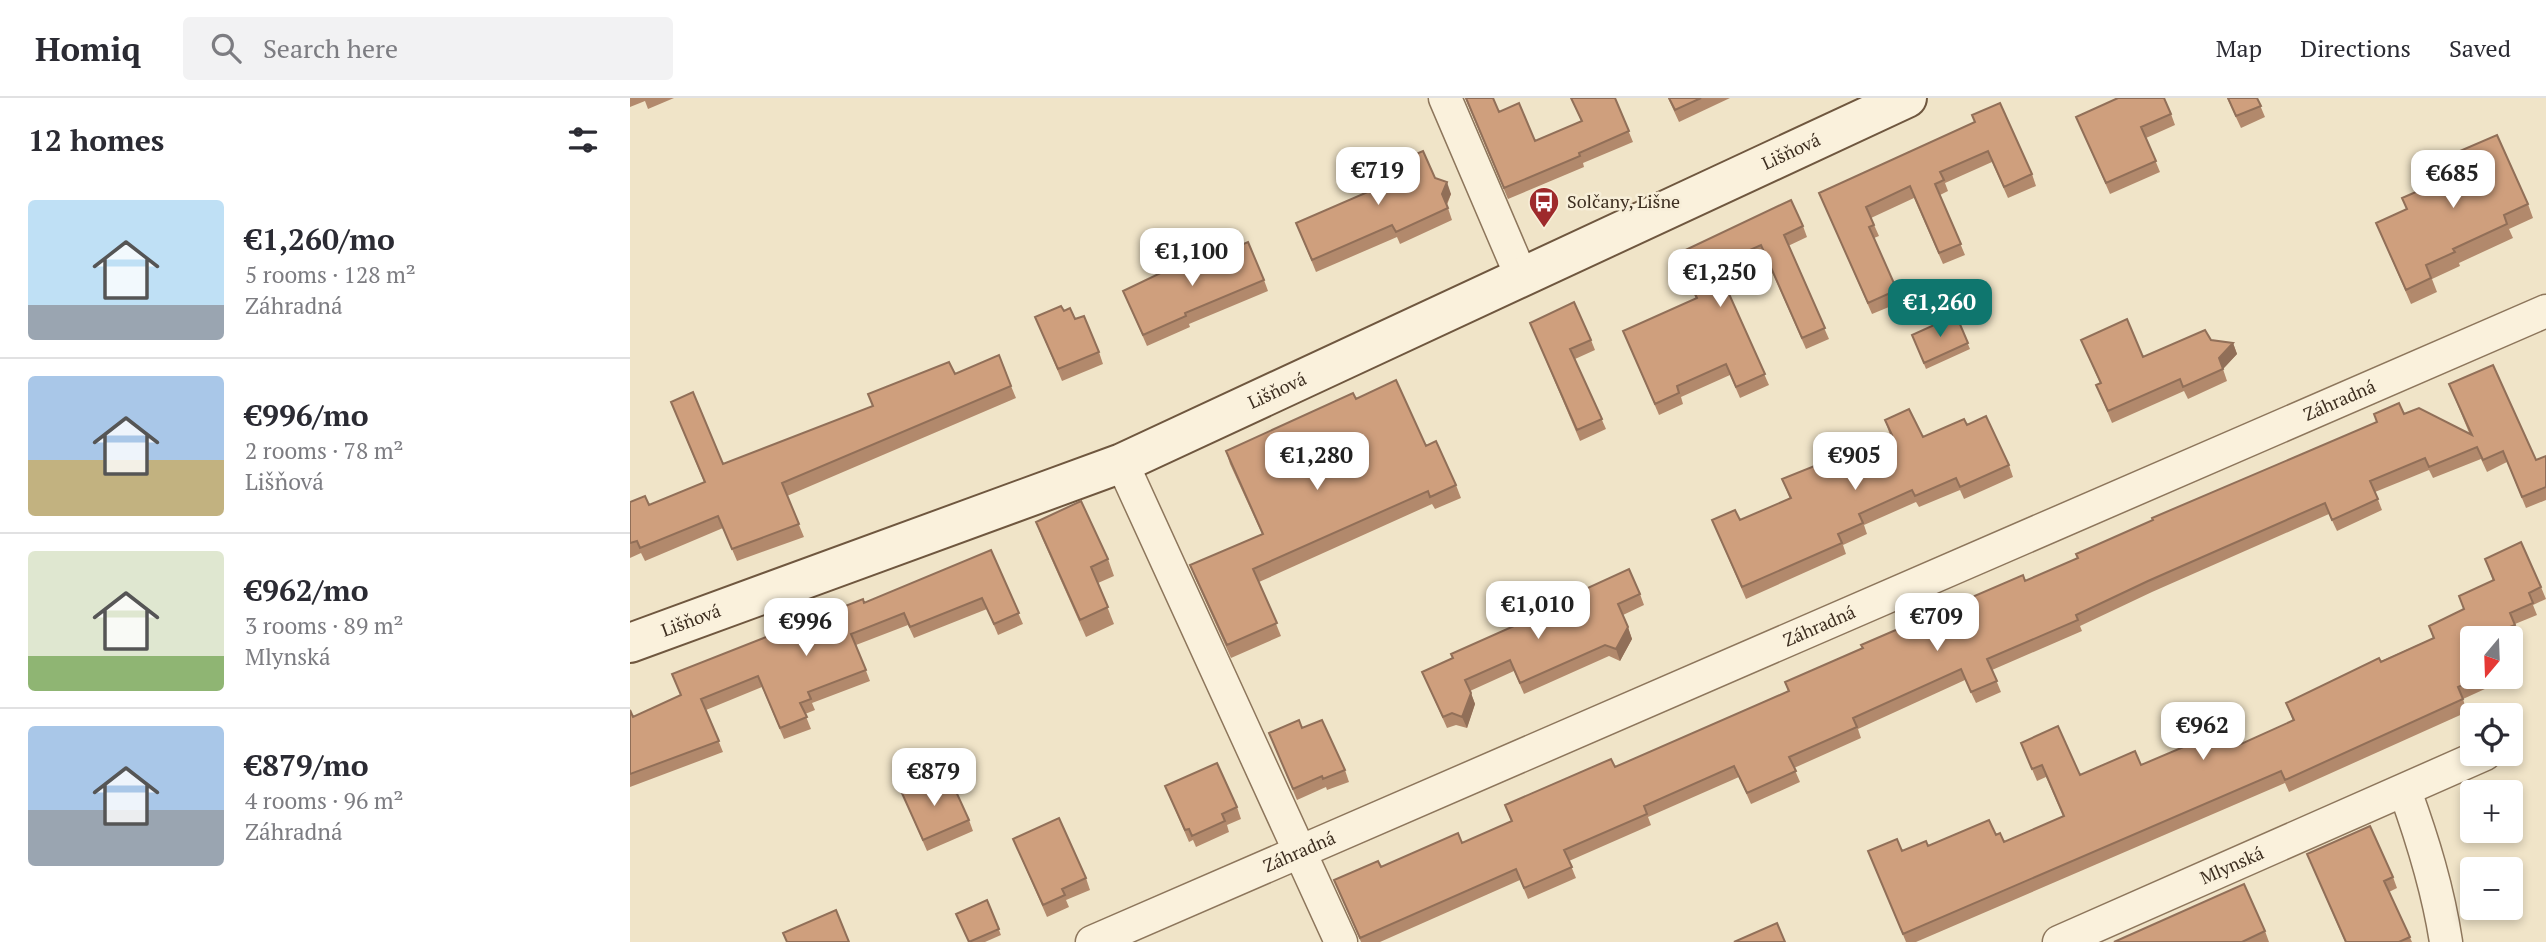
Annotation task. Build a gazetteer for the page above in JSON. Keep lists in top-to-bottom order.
{
  "streets": {
    "main road": ["Lišňová"],
    "street": ["Záhradná", "Mlynská"]
  },
  "places": {
    "bus stop": ["Solčany, Lišne"]
  },
  "north": "bottom",
  "page": {
    "header": "Homiq",
    "search": "Search here",
    "nav": ["Map", "Directions", "Saved"],
    "heading": "12 homes",
    "price": [
      "€719",
      "€685",
      "€1,100",
      "€1,250",
      "€1,260",
      "€1,280",
      "€905",
      "€1,010",
      "€709",
      "€996",
      "€962",
      "€879"
    ],
    "list": [
      {
        "name": "€1,260/mo",
        "note": "5 rooms · 128 m² · Záhradná"
      },
      {
        "name": "€996/mo",
        "note": "2 rooms · 78 m² · Lišňová"
      },
      {
        "name": "€962/mo",
        "note": "3 rooms · 89 m² · Mlynská"
      },
      {
        "name": "€879/mo",
        "note": "4 rooms · 96 m² · Záhradná"
      }
    ],
    "map_buttons": ["+", "−"]
  }
}
